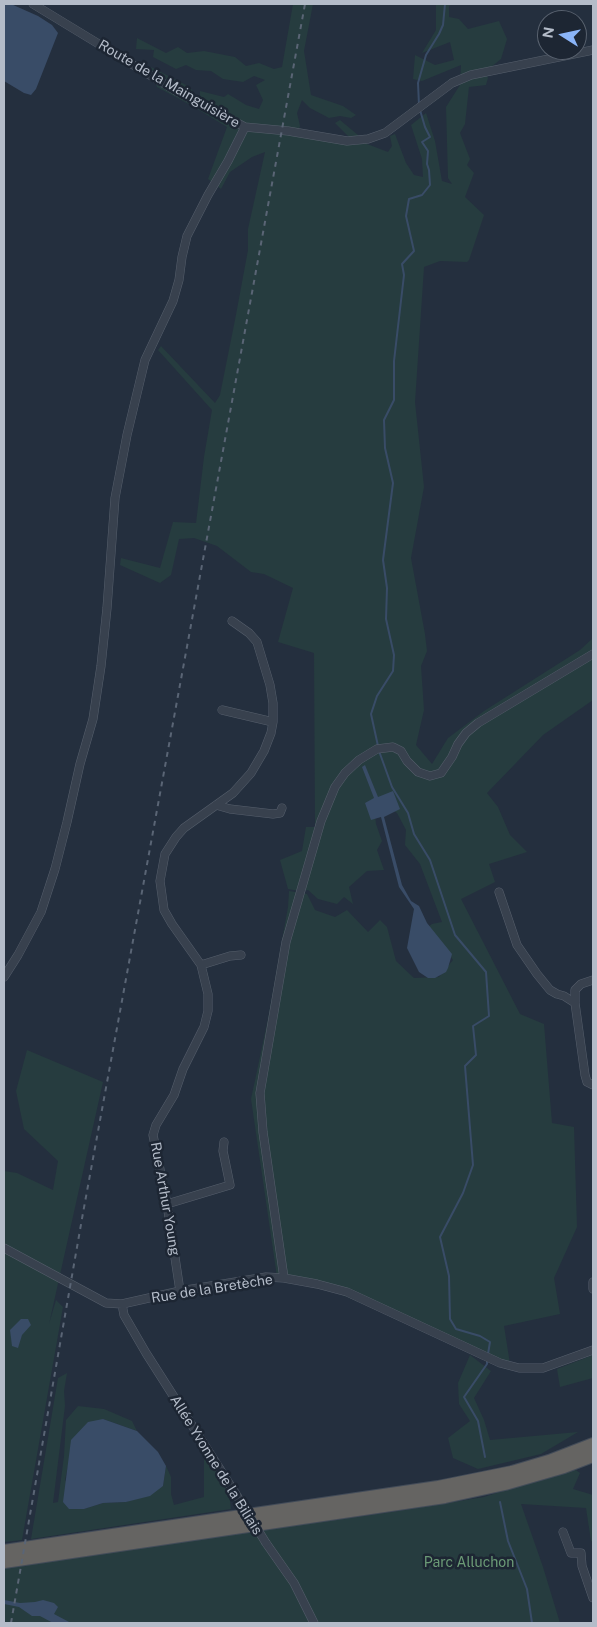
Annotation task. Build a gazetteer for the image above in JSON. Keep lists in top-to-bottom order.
{
  "streets": {
    "street": [
      "Route de la Mainguisière",
      "Rue Arthur Young",
      "Rue de la Bretèche",
      "Allée Yvonne de la Biliais"
    ]
  },
  "crossings": [
    ["Rue Arthur Young", "Rue de la Bretèche"],
    ["Rue de la Bretèche", "Allée Yvonne de la Biliais"]
  ],
  "parks": ["Parc Alluchon"],
  "north": "left"
}
